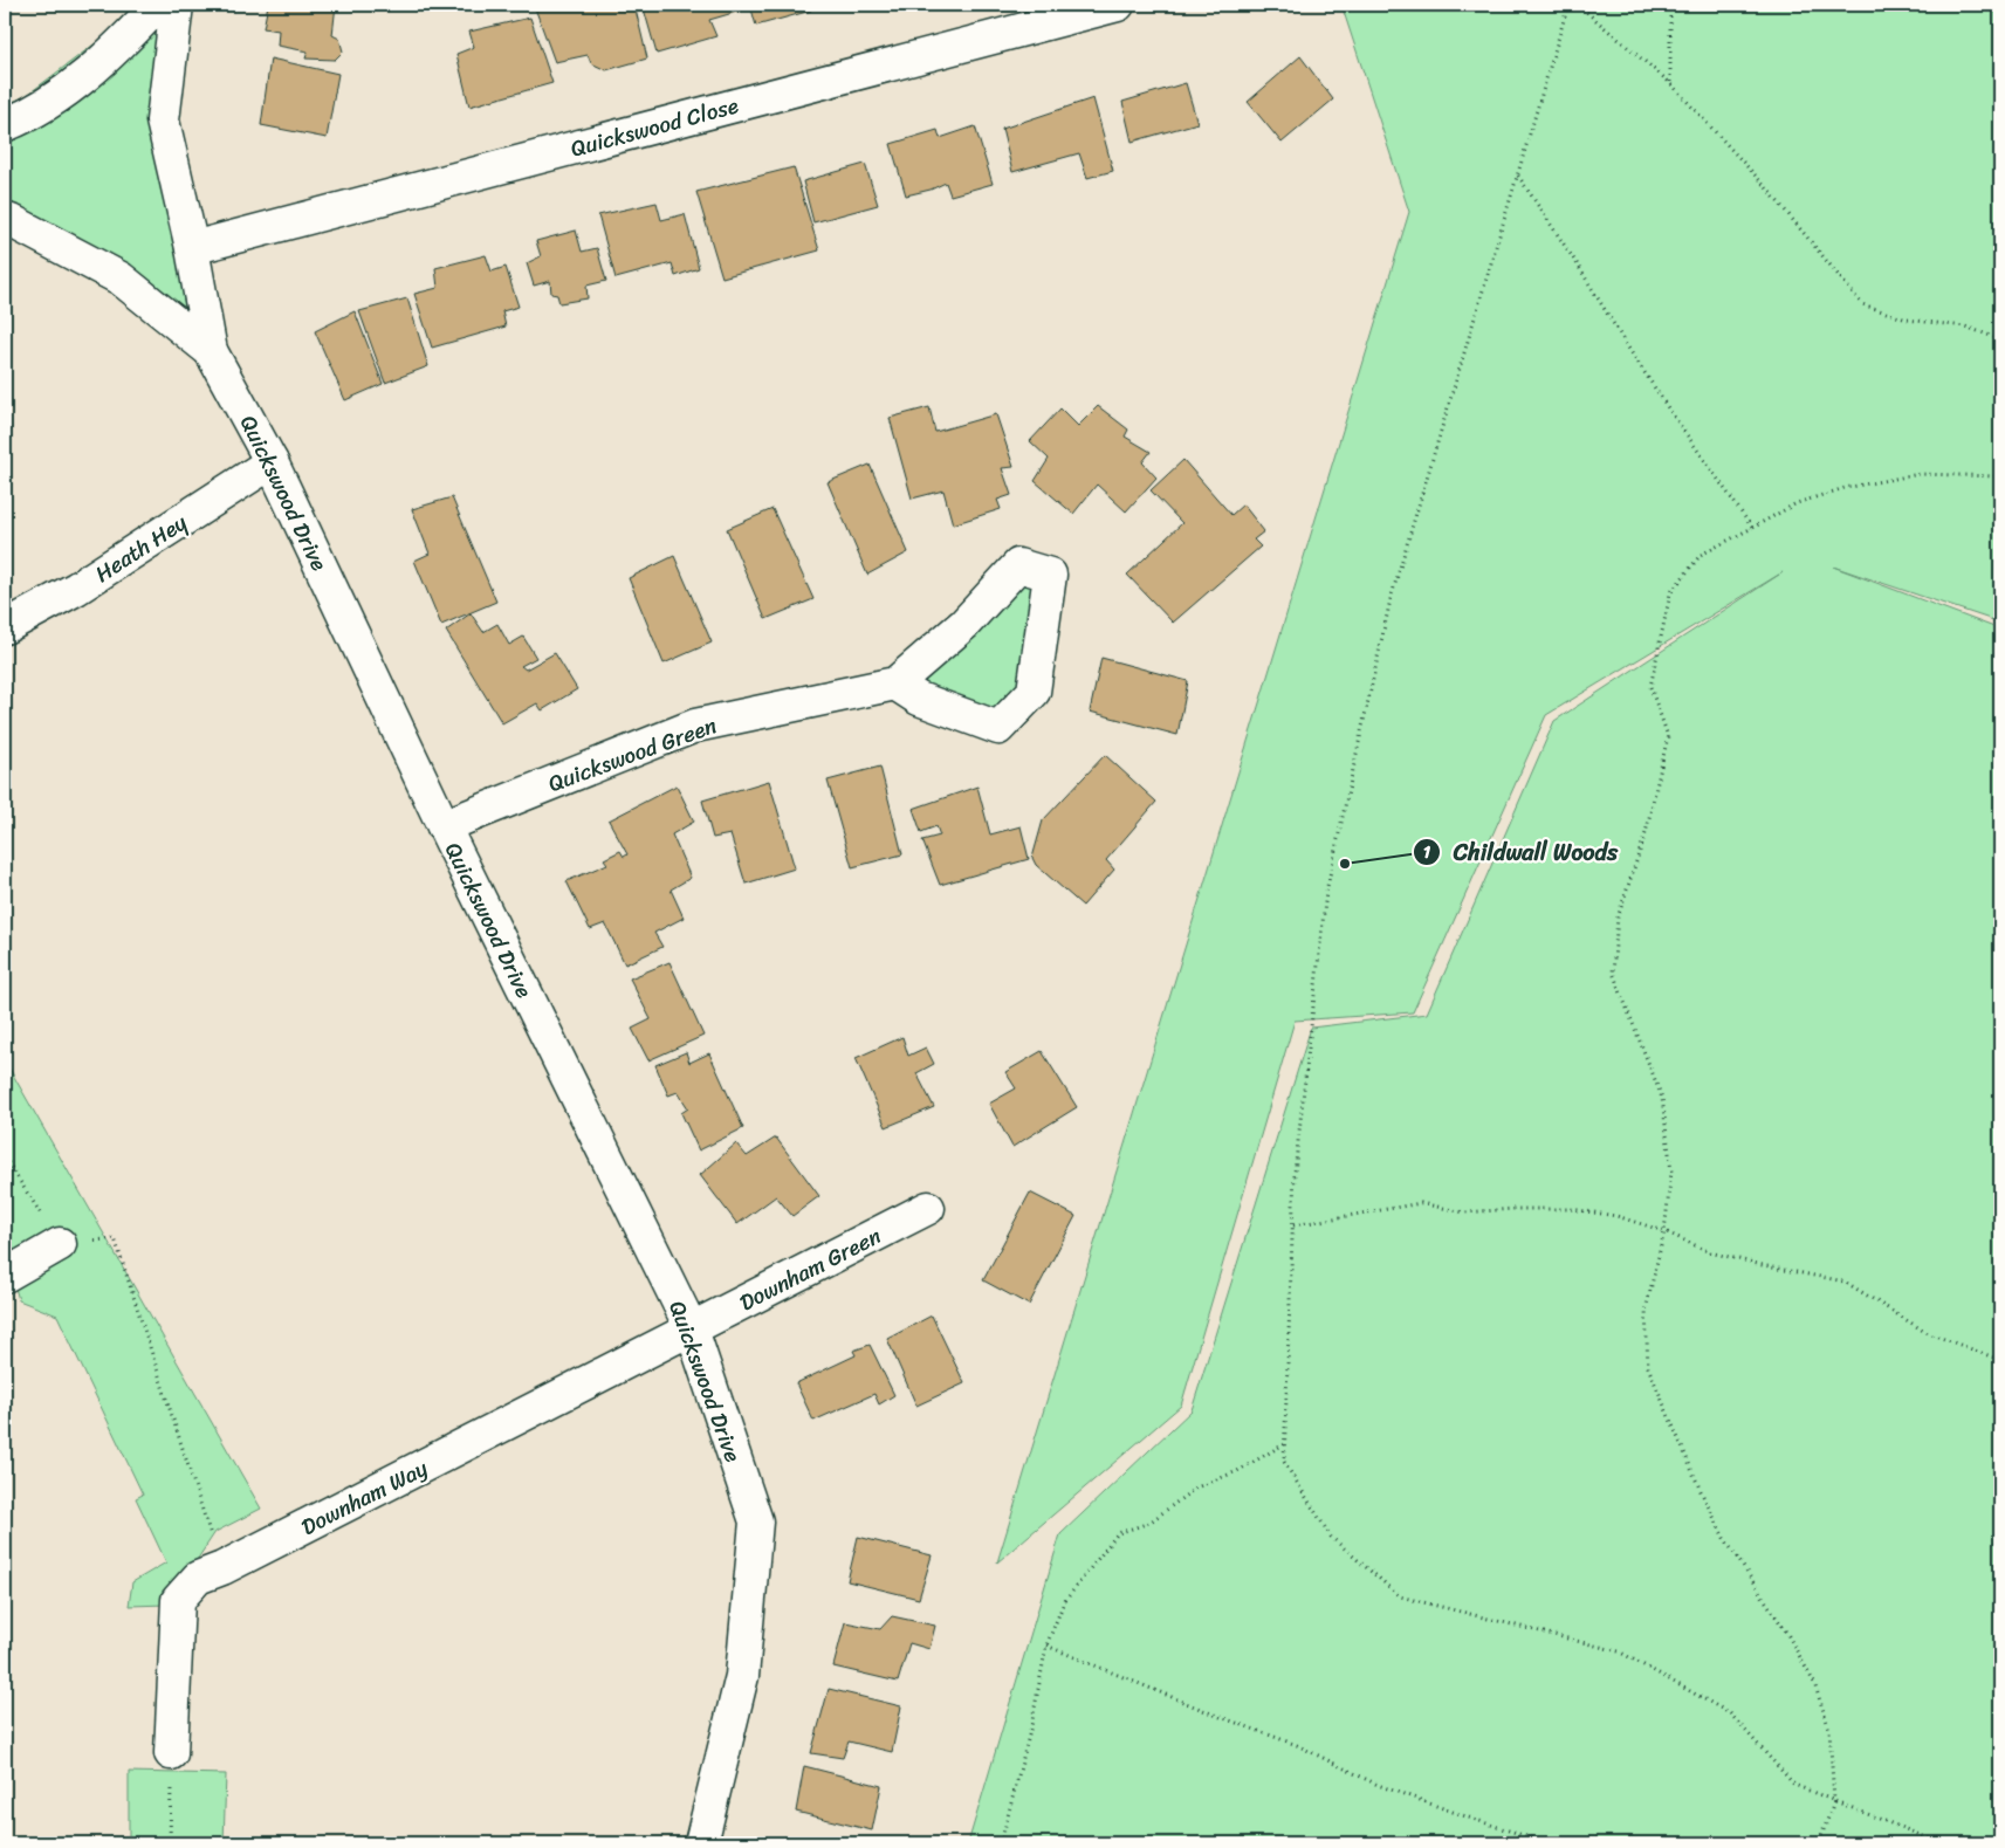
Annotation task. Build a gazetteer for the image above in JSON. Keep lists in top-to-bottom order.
{
  "streets": {
    "street": [
      "Quickswood Close",
      "Quickswood Drive",
      "Heath Hey",
      "Quickswood Green",
      "Downham Green",
      "Downham Way"
    ]
  },
  "crossings": [
    ["Quickswood Close", "Quickswood Drive"],
    ["Quickswood Drive", "Heath Hey"],
    ["Quickswood Drive", "Quickswood Green"],
    ["Quickswood Drive", "Downham Green"],
    ["Quickswood Drive", "Downham Way"],
    ["Downham Green", "Downham Way"]
  ],
  "places": ["Childwall Woods"]
}
